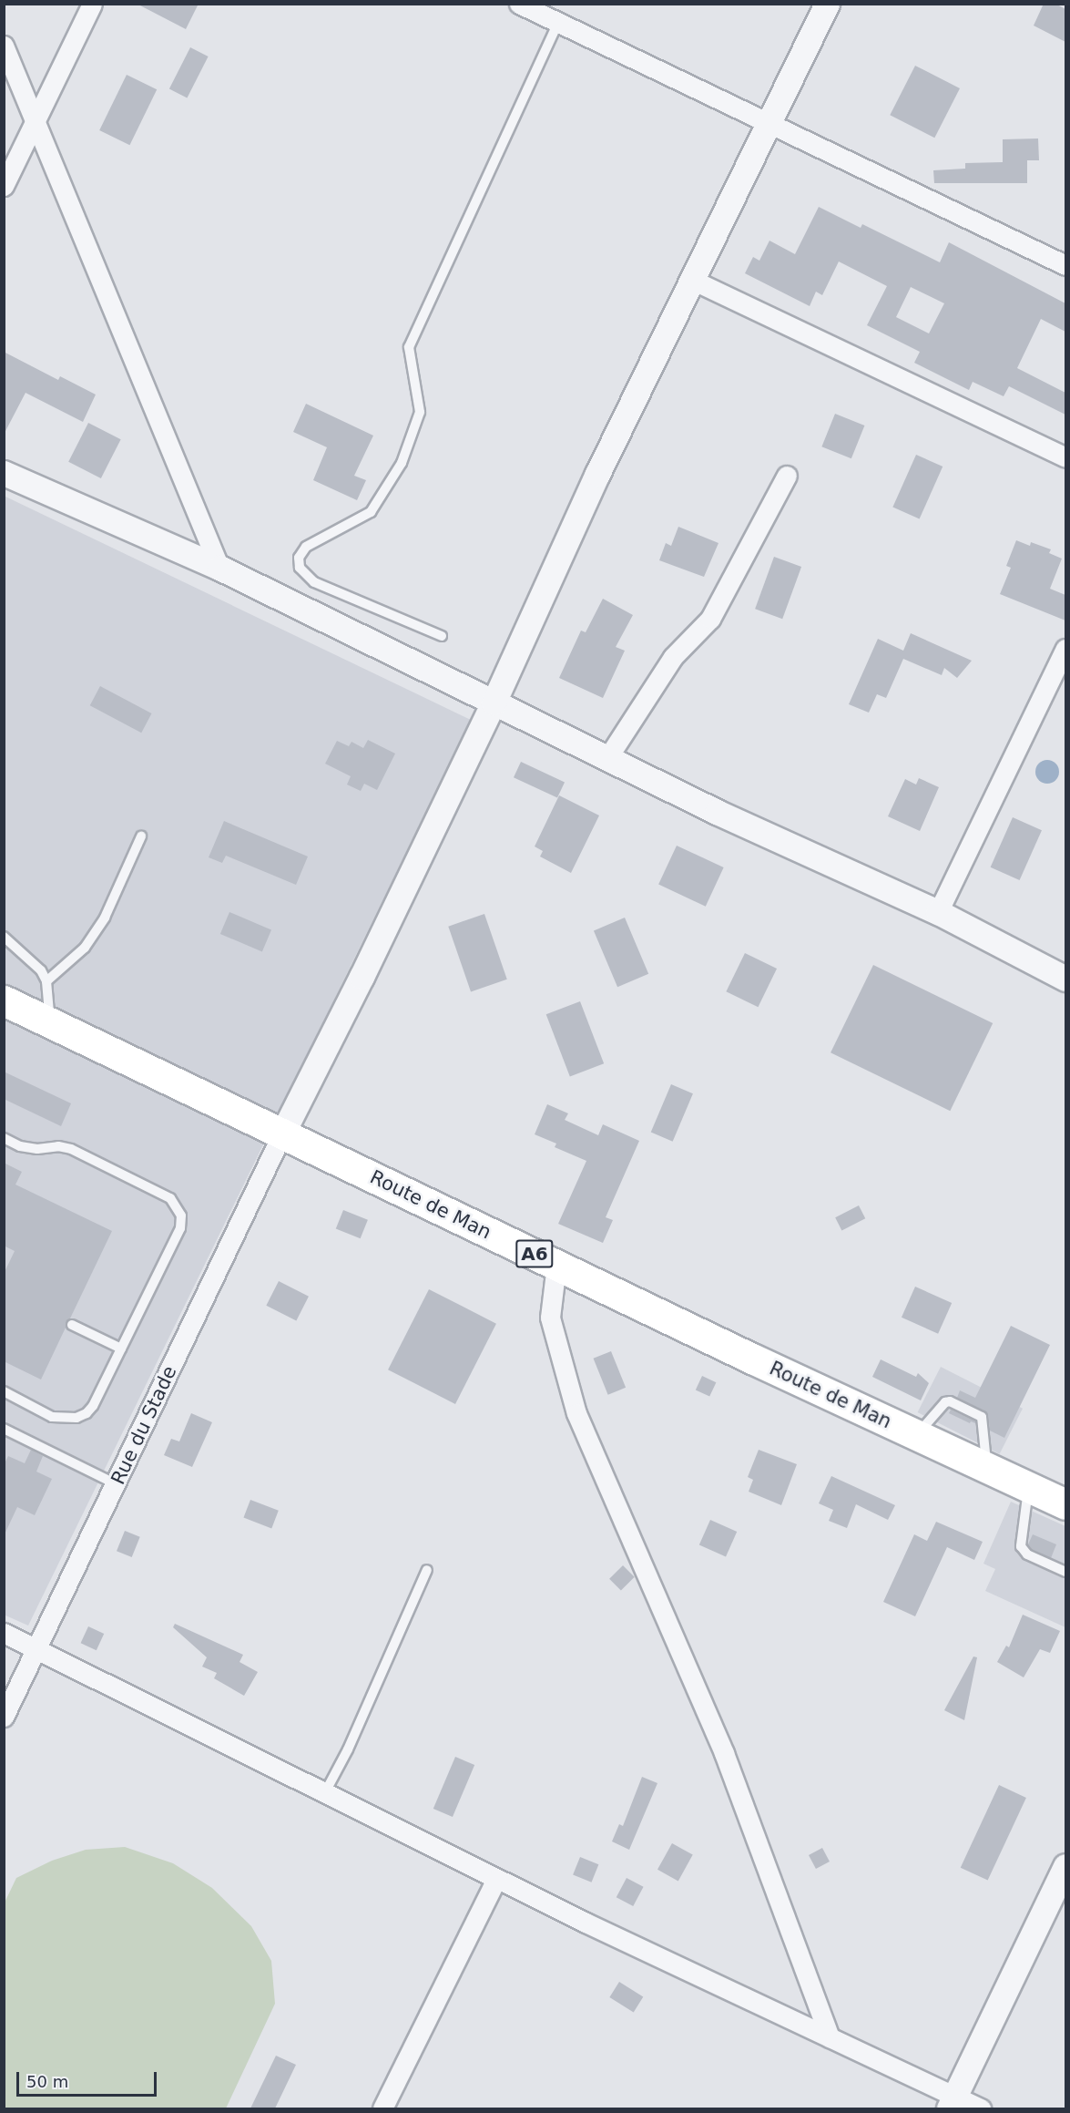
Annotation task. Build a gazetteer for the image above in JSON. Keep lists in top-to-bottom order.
{
  "streets": {
    "highway": ["Route de Man", "A6"],
    "street": ["Rue du Stade"]
  },
  "crossings": [
    ["Route de Man", "Rue du Stade"]
  ],
  "scale_bar": "50 m"
}
